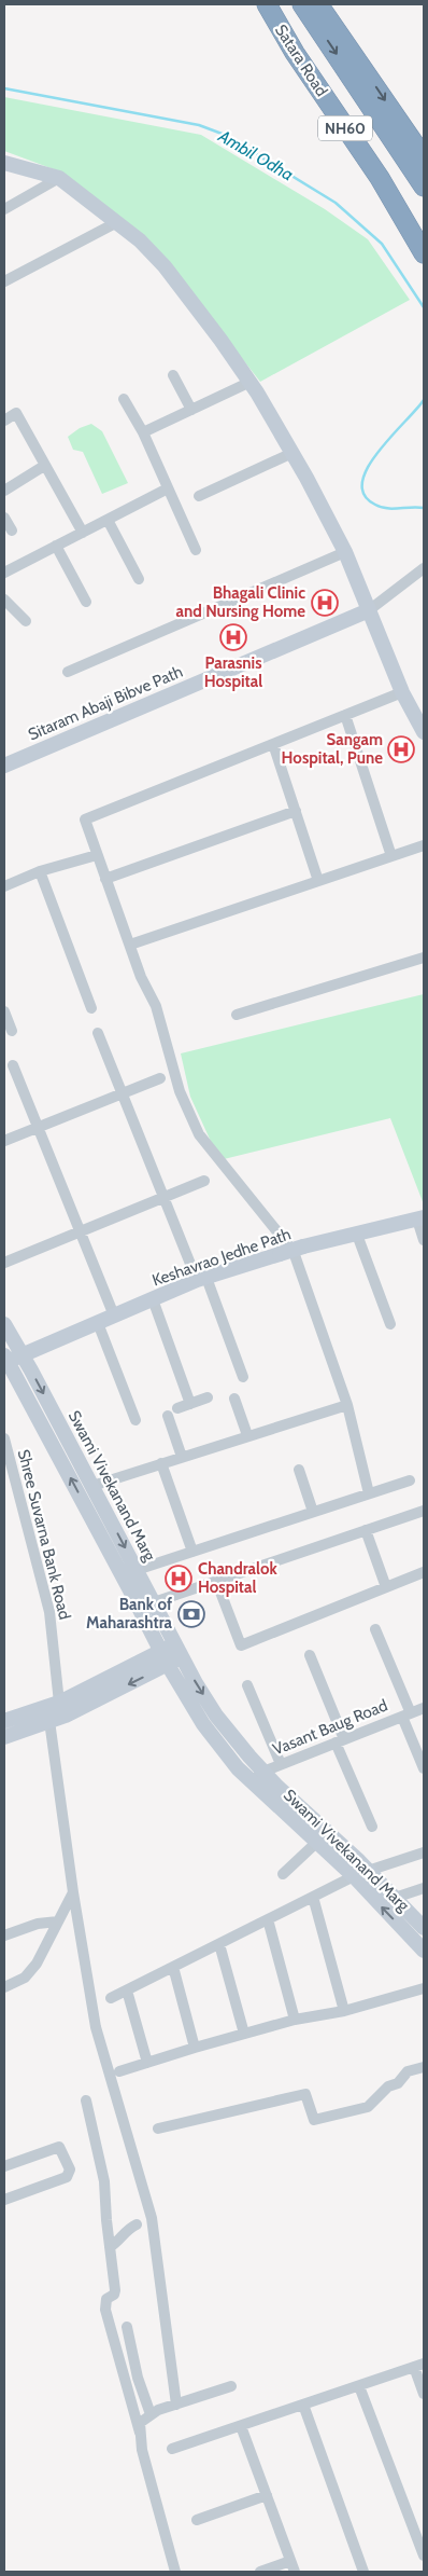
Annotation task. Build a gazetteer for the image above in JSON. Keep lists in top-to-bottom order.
{
  "streets": {
    "highway": ["Satara Road", "NH60"],
    "main road": ["Sitaram Abaji Bibve Path", "Keshavrao Jedhe Path", "Swami Vivekanand Marg"],
    "street": ["Shree Suvarna Bank Road", "Vasant Baug Road"]
  },
  "crossings": [
    ["Keshavrao Jedhe Path", "Swami Vivekanand Marg"],
    ["Swami Vivekanand Marg", "Vasant Baug Road"]
  ],
  "water": ["Ambil Odha"],
  "places": {
    "hospital": [
      "Bhagali Clinic and Nursing Home",
      "Parasnis Hospital",
      "Sangam Hospital, Pune",
      "Chandralok Hospital"
    ],
    "bank": ["Bank of Maharashtra"]
  }
}
